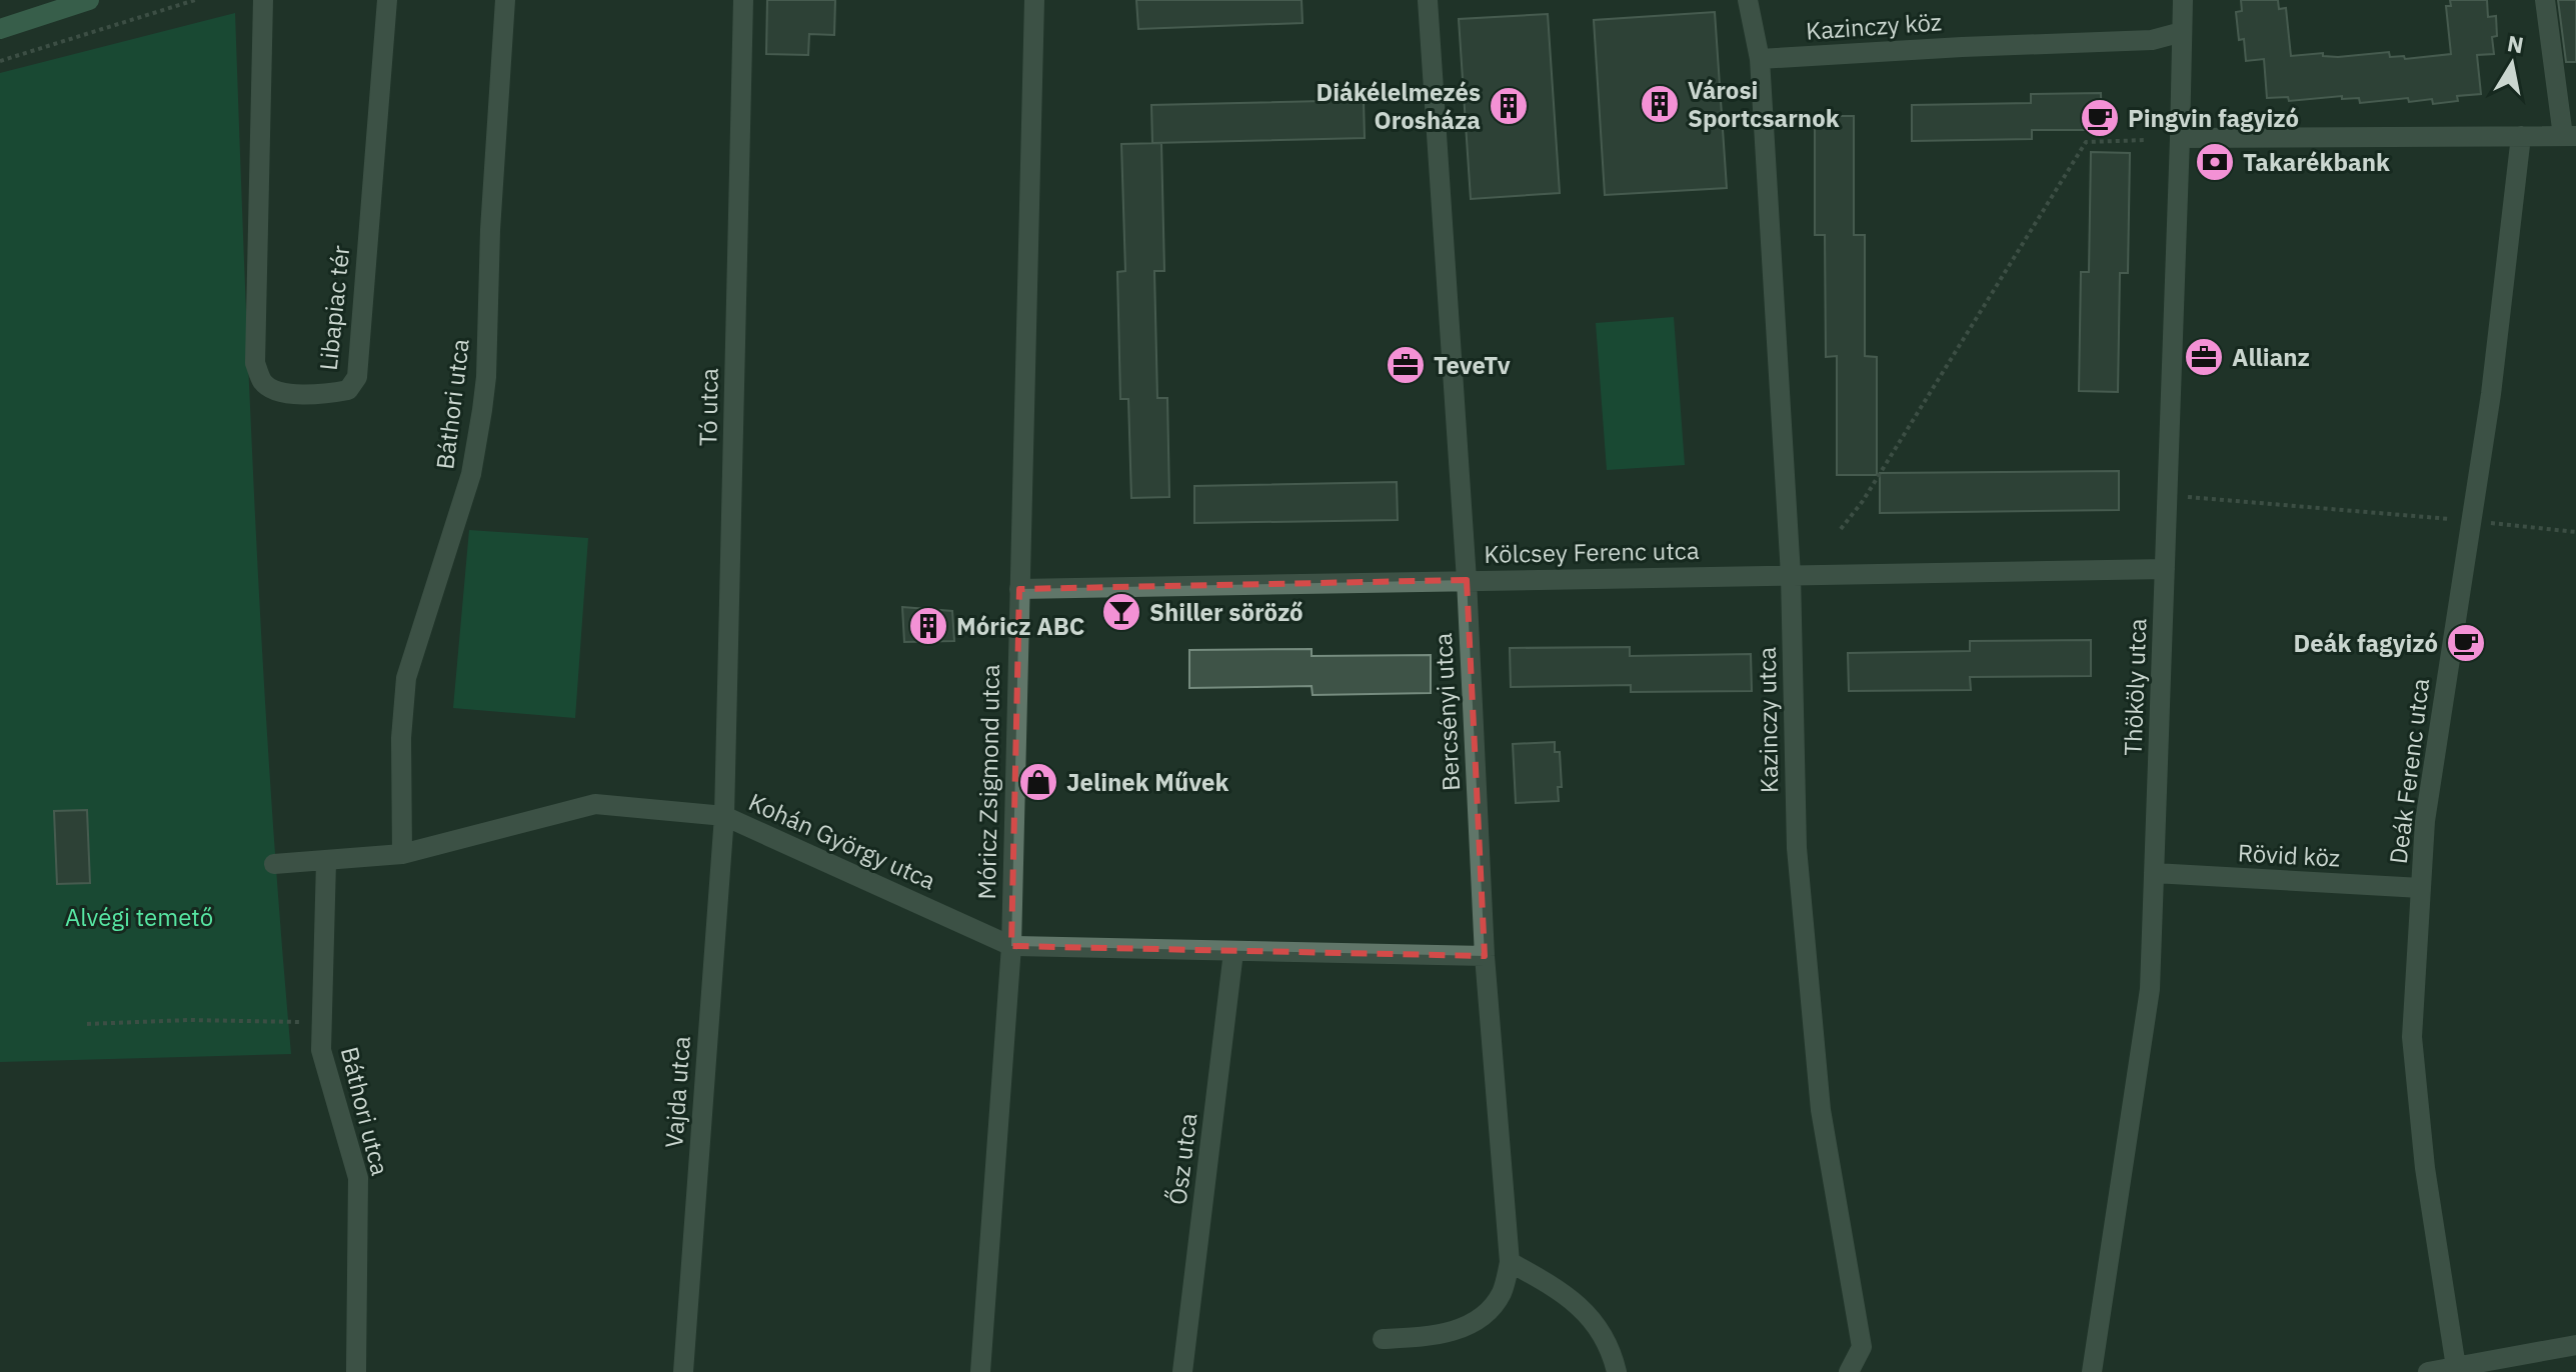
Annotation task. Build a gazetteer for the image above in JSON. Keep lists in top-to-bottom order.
{
  "streets": {
    "street": [
      "Kazinczy köz",
      "Libapiac tér",
      "Báthori utca",
      "Tó utca",
      "Kölcsey Ferenc utca",
      "Thököly utca",
      "Bercsényi utca",
      "Kazinczy utca",
      "Deák Ferenc utca",
      "Móricz Zsigmond utca",
      "Kohán György utca",
      "Rövid köz",
      "Vajda utca",
      "Ősz utca"
    ]
  },
  "crossings": [
    ["Kazinczy köz", "Thököly utca"],
    ["Kazinczy köz", "Kazinczy utca"],
    ["Báthori utca", "Kohán György utca"],
    ["Tó utca", "Kohán György utca"],
    ["Tó utca", "Vajda utca"],
    ["Kölcsey Ferenc utca", "Thököly utca"],
    ["Kölcsey Ferenc utca", "Bercsényi utca"],
    ["Kölcsey Ferenc utca", "Kazinczy utca"],
    ["Kölcsey Ferenc utca", "Móricz Zsigmond utca"],
    ["Thököly utca", "Rövid köz"],
    ["Bercsényi utca", "Kohán György utca"],
    ["Deák Ferenc utca", "Rövid köz"],
    ["Móricz Zsigmond utca", "Kohán György utca"],
    ["Kohán György utca", "Vajda utca"],
    ["Kohán György utca", "Ősz utca"]
  ],
  "parks": ["Alvégi temető"],
  "places": {
    "building": ["Városi Sportcsarnok", "Diákélelmezés Orosháza", "Móricz ABC"],
    "cafe": ["Pingvin fagyizó", "Deák fagyizó"],
    "bank": ["Takarékbank"],
    "office": ["Allianz", "TeveTv"],
    "bar": ["Shiller söröző"],
    "shop": ["Jelinek Művek"]
  },
  "north": "top"
}
